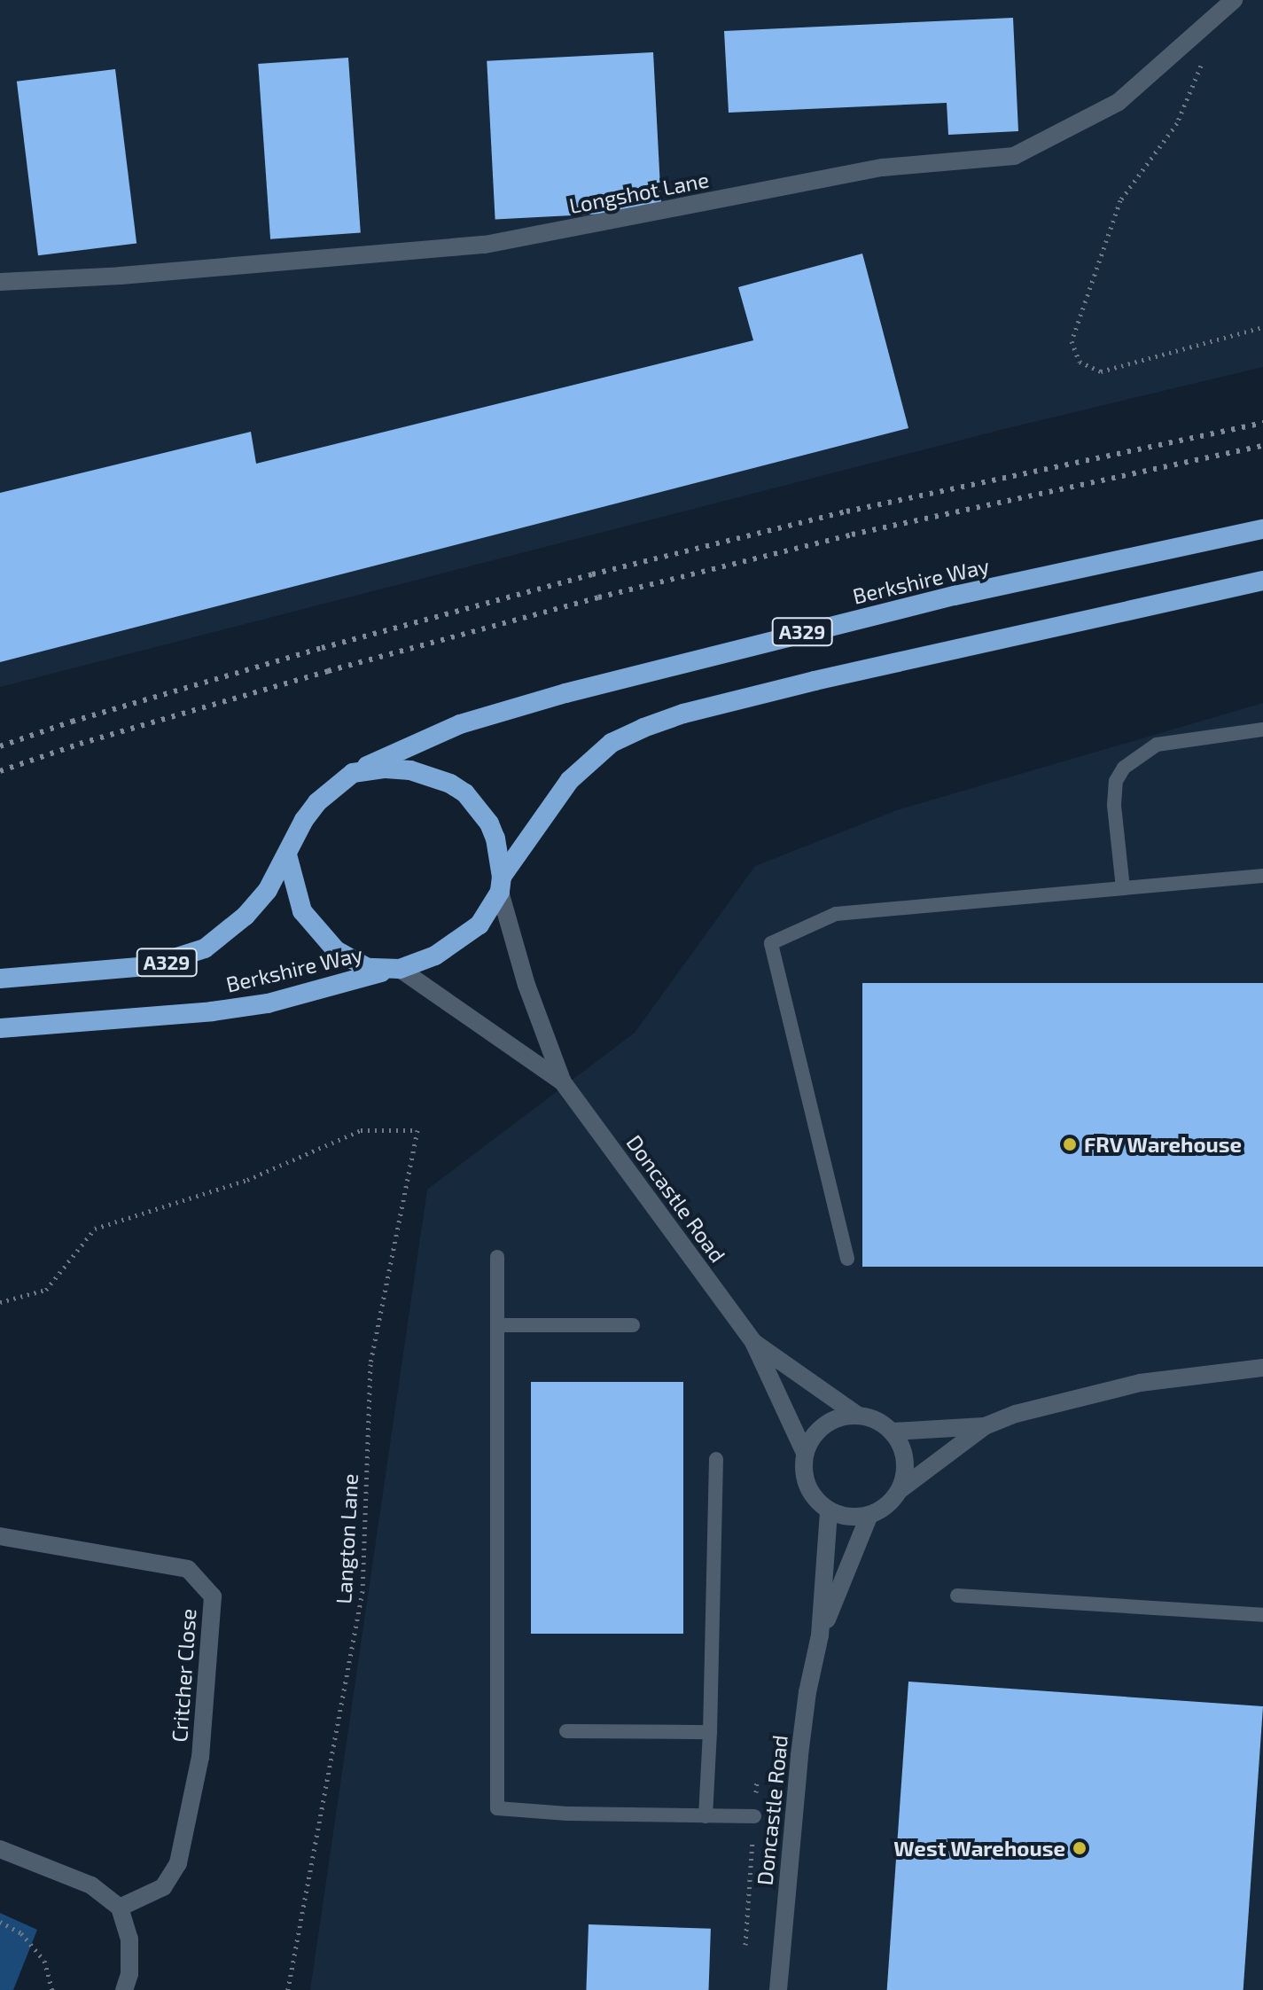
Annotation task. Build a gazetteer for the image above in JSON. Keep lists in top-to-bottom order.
{
  "streets": {
    "highway": ["Berkshire Way", "A329"],
    "street": ["Longshot Lane", "Doncastle Road", "Critcher Close"],
    "path": ["Langton Lane"]
  },
  "crossings": [
    ["Berkshire Way", "A329"],
    ["Berkshire Way", "Doncastle Road"],
    ["A329", "Doncastle Road"]
  ],
  "places": ["FRV Warehouse", "West Warehouse"]
}
